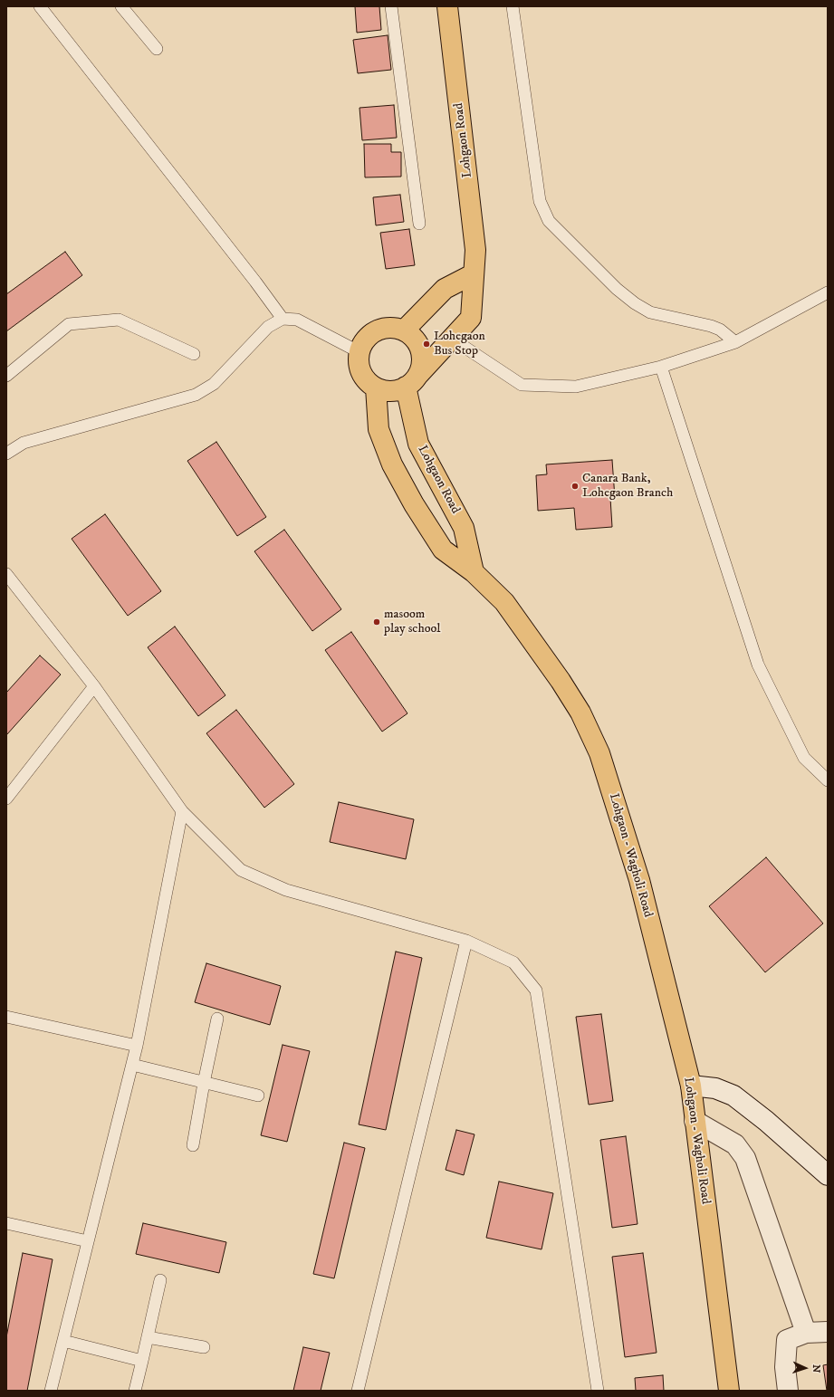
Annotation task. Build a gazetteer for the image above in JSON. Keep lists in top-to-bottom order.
{
  "streets": {
    "main road": ["Lohgaon Road", "Lohgaon - Wagholi Road"]
  },
  "crossings": [
    ["Lohgaon Road", "Lohgaon - Wagholi Road"]
  ],
  "places": ["Lohegaon Bus Stop", "Canara Bank, Lohegaon Branch", "masoom play school"],
  "north": "right"
}
